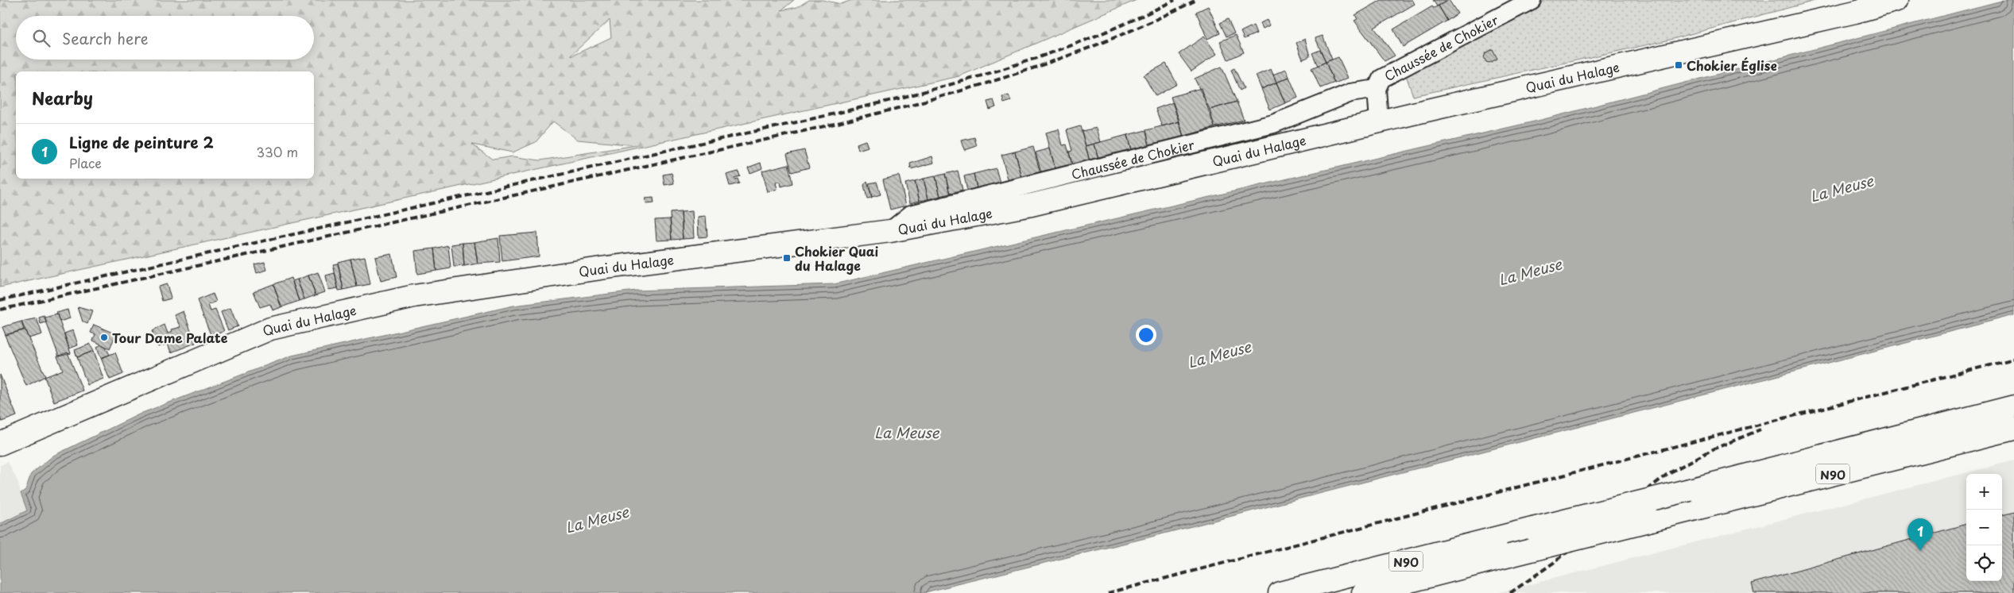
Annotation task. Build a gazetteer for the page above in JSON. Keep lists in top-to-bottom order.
{
  "streets": {
    "main road": ["Quai du Halage", "N90"],
    "street": ["Chaussée de Chokier"]
  },
  "crossings": [
    ["Chaussée de Chokier", "Quai du Halage"]
  ],
  "water": ["La Meuse"],
  "places": {
    "transit": ["Chokier Église", "Chokier Quai du Halage"],
    "other": ["Tour Dame Palate"]
  },
  "page": {
    "search": "Search here",
    "heading": "Nearby",
    "list": [
      {
        "mark": "1",
        "name": "Ligne de peinture 2",
        "note": "Place",
        "value": "330 m"
      }
    ],
    "map_buttons": ["+", "−"],
    "pins": "1"
  }
}
